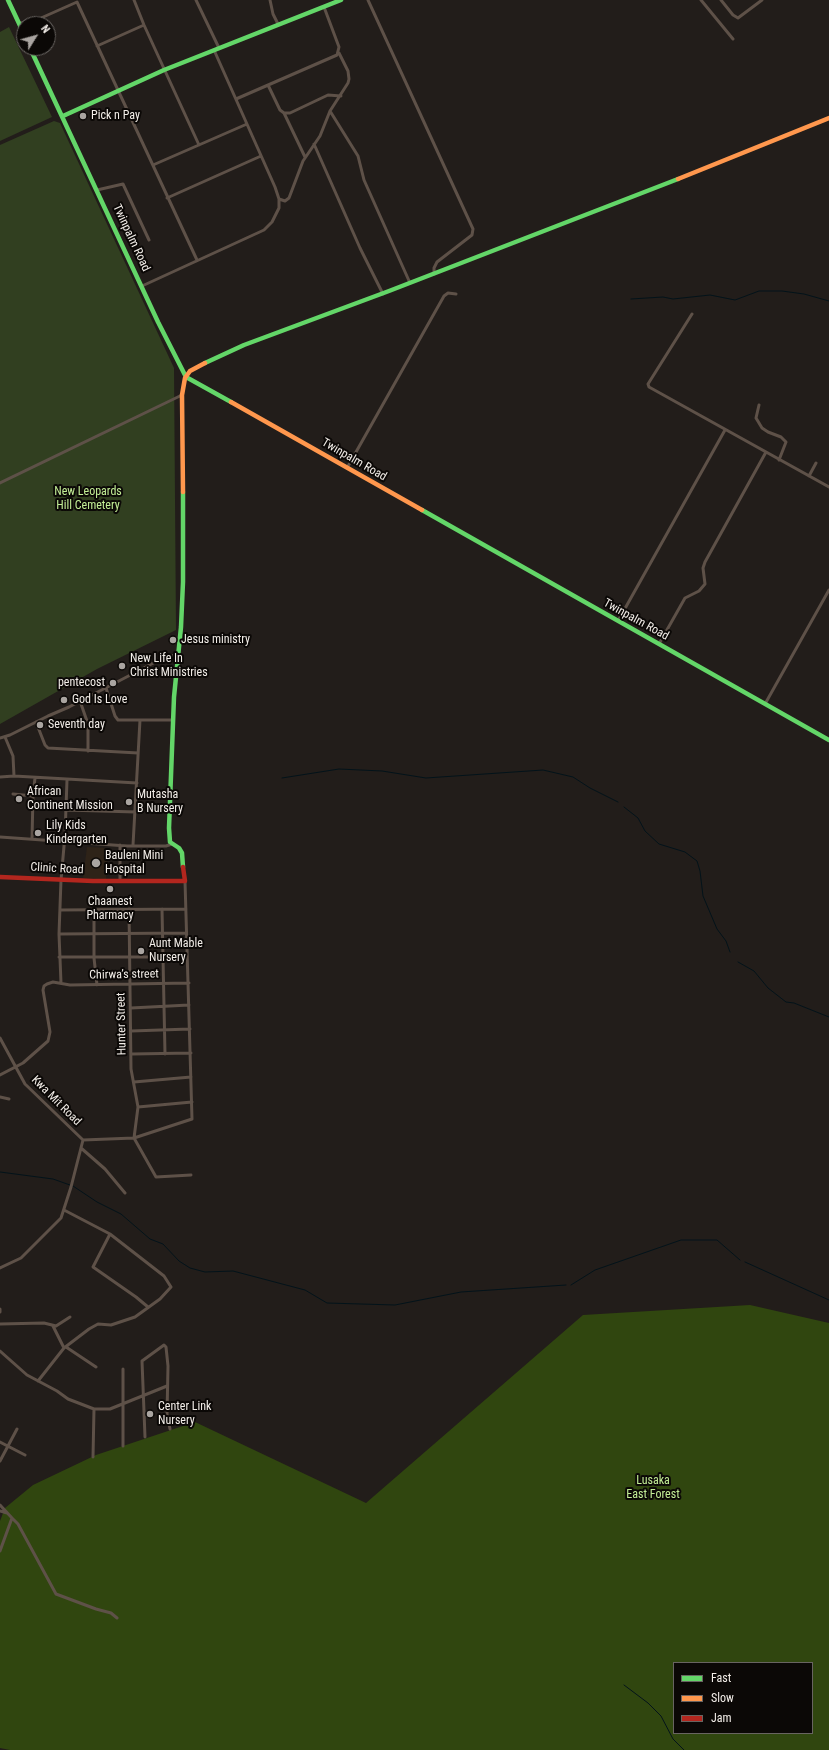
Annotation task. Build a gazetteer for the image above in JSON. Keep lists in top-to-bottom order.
{
  "streets": {
    "street": [
      "Twinpalm Road",
      "Clinic Road",
      "Chirwa’s street",
      "Hunter Street",
      "Kwa Mit Road"
    ]
  },
  "crossings": [
    ["Chirwa’s street", "Hunter Street"],
    ["Hunter Street", "Kwa Mit Road"]
  ],
  "parks": ["New Leopards Hill Cemetery", "Lusaka East Forest"],
  "places": [
    "Pick n Pay",
    "Jesus ministry",
    "New Life In Christ Ministries",
    "pentecost",
    "God Is Love",
    "Seventh day",
    "African Continent Mission",
    "Mutasha B Nursery",
    "Lily Kids Kindergarten",
    "Bauleni Mini Hospital",
    "Chaanest Pharmacy",
    "Aunt Mable Nursery",
    "Center Link Nursery"
  ],
  "legend": ["Fast", "Slow", "Jam"],
  "north": "top right"
}
